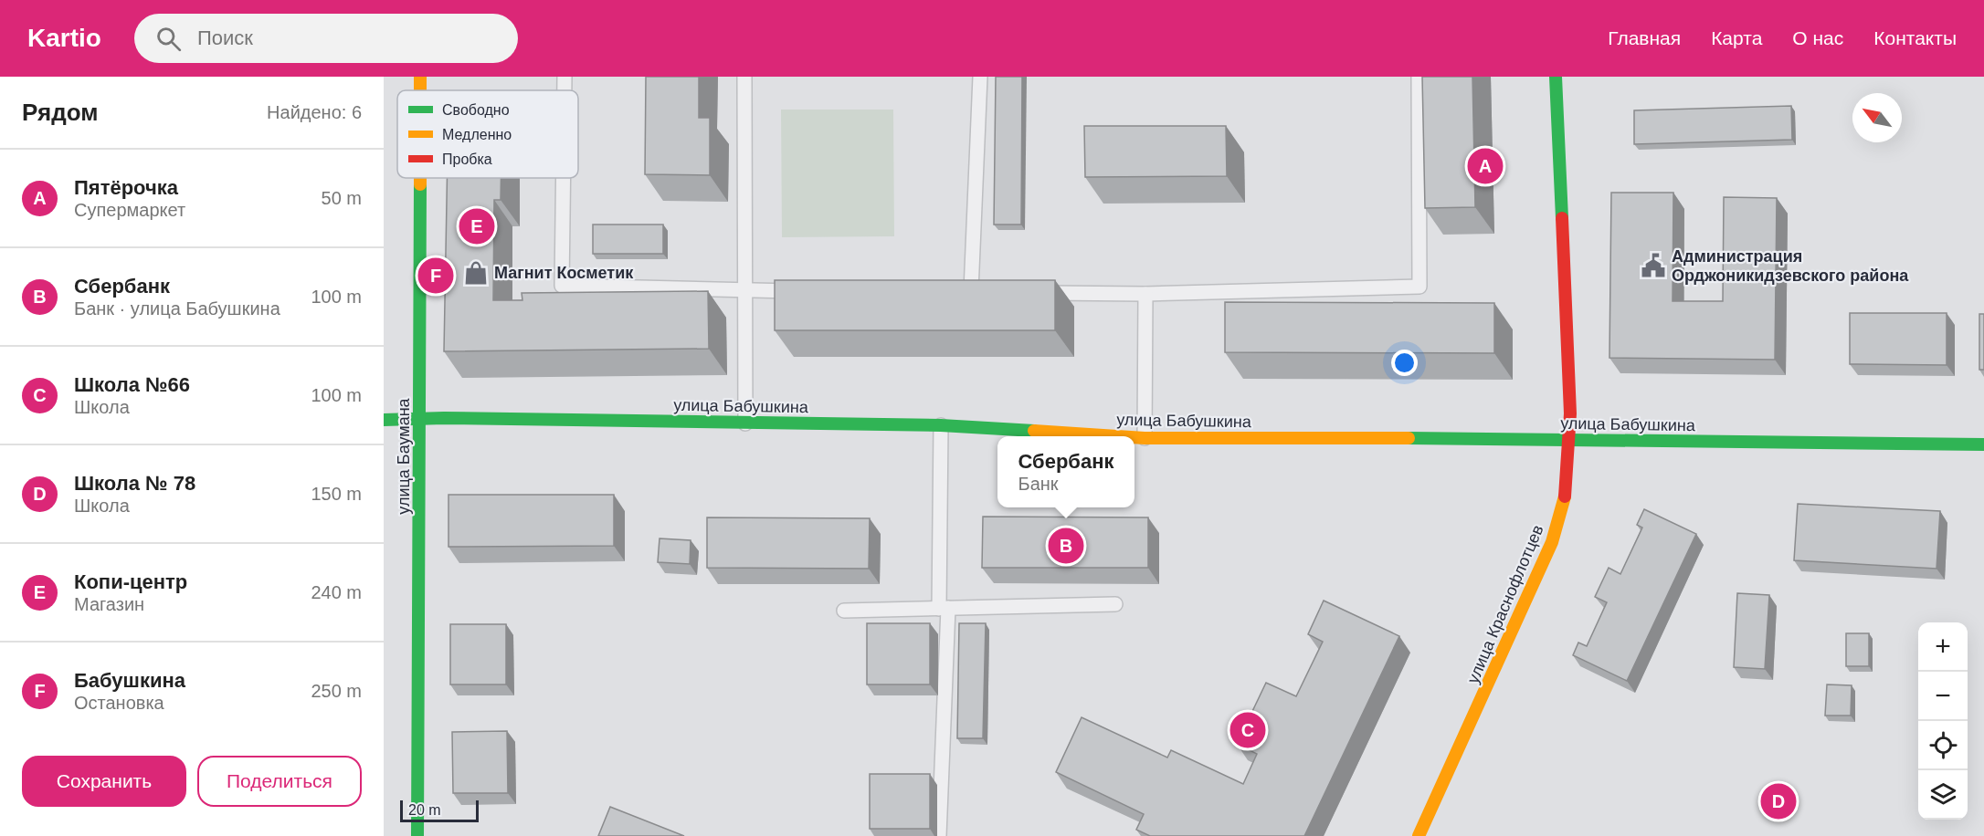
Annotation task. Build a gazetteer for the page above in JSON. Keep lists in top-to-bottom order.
{
  "streets": {
    "street": ["улица Бабушкина", "улица Баумана", "улица Краснофлотцев"]
  },
  "crossings": [
    ["улица Бабушкина", "улица Баумана"],
    ["улица Бабушкина", "улица Краснофлотцев"]
  ],
  "places": {
    "public building": ["Администрация Орджоникидзевского района"],
    "shop": ["Магнит Косметик"]
  },
  "legend": ["Свободно", "Медленно", "Пробка"],
  "scale_bar": "20 m",
  "north": "top left",
  "page": {
    "header": "Kartio",
    "search": "Поиск",
    "nav": [
      "Главная",
      "Карта",
      "О нас",
      "Контакты"
    ],
    "heading": ["Рядом", "Найдено: 6"],
    "pins": [
      "A",
      "E",
      "F",
      "B",
      "C",
      "D"
    ],
    "list": [
      {
        "mark": "A",
        "name": "Пятёрочка",
        "note": "Супермаркет",
        "value": "50 m"
      },
      {
        "mark": "B",
        "name": "Сбербанк",
        "note": "Банк · улица Бабушкина",
        "value": "100 m"
      },
      {
        "mark": "C",
        "name": "Школа №66",
        "note": "Школа",
        "value": "100 m"
      },
      {
        "mark": "D",
        "name": "Школа № 78",
        "note": "Школа",
        "value": "150 m"
      },
      {
        "mark": "E",
        "name": "Копи-центр",
        "note": "Магазин",
        "value": "240 m"
      },
      {
        "mark": "F",
        "name": "Бабушкина",
        "note": "Остановка",
        "value": "250 m"
      }
    ],
    "popup": ["Сбербанк", "Банк"],
    "map_buttons": ["+", "−"],
    "buttons": ["Сохранить", "Поделиться"],
    "scale": "20 m"
  }
}
